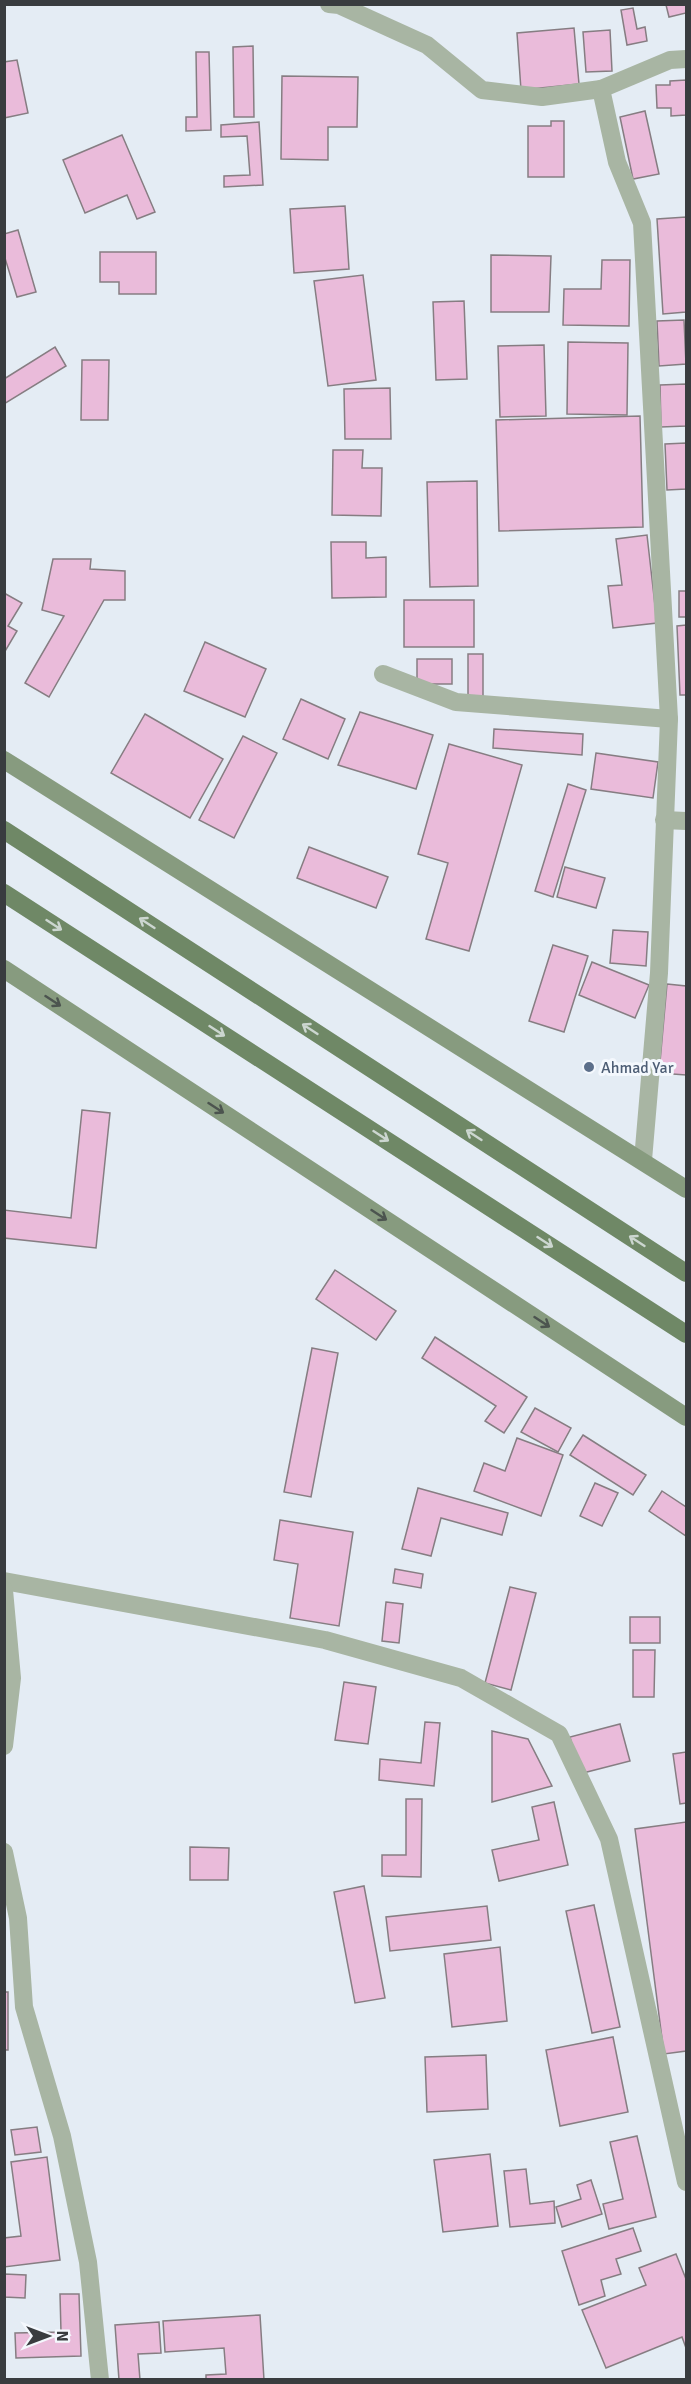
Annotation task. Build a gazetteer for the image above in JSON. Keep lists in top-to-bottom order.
{
  "places": ["Ahmad Yar"],
  "north": "right"
}
